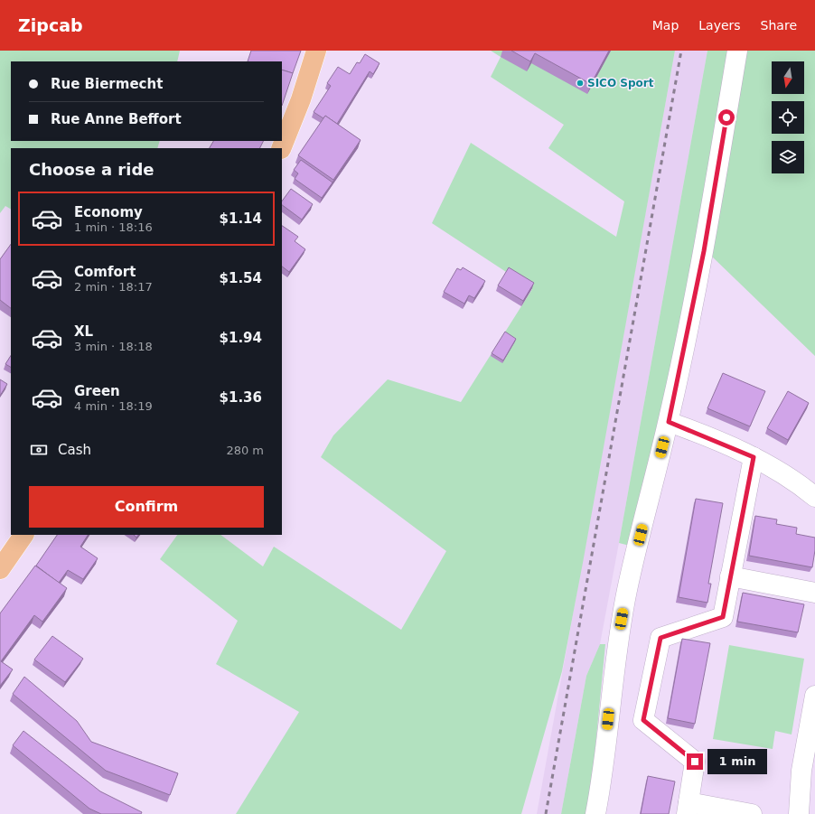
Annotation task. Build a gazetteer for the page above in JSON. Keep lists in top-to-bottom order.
{
  "places": ["SICO Sport"],
  "north": "bottom",
  "page": {
    "header": "Zipcab",
    "nav": ["Map", "Layers", "Share"],
    "banner": ["Rue Biermecht", "Rue Anne Beffort"],
    "heading": "Choose a ride",
    "list": [
      {
        "name": "Economy",
        "note": "1 min · 18:16",
        "value": "$1.14"
      },
      {
        "name": "Comfort",
        "note": "2 min · 18:17",
        "value": "$1.54"
      },
      {
        "name": "XL",
        "note": "3 min · 18:18",
        "value": "$1.94"
      },
      {
        "name": "Green",
        "note": "4 min · 18:19",
        "value": "$1.36"
      }
    ],
    "pay": ["Cash", "280 m"],
    "buttons": "Confirm",
    "bubble": "1 min"
  }
}
